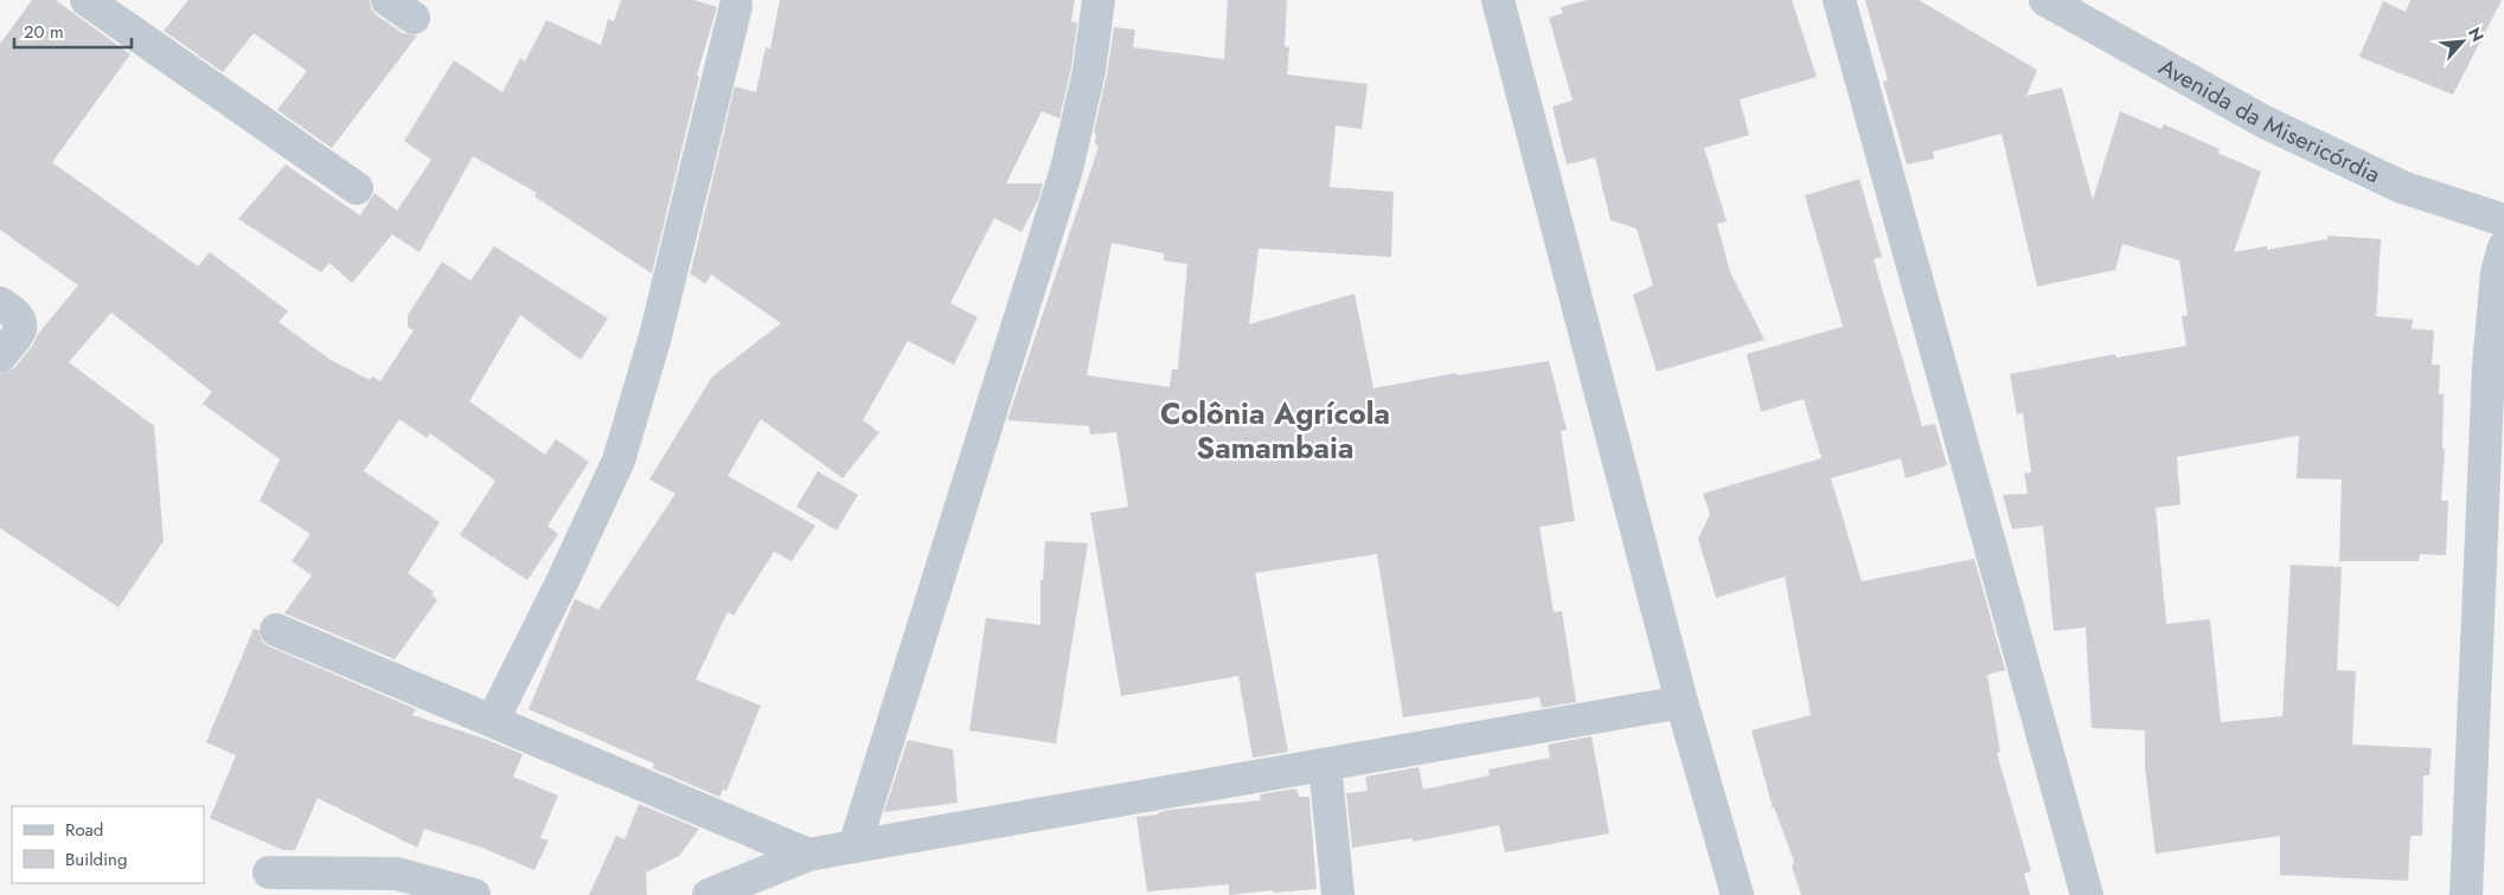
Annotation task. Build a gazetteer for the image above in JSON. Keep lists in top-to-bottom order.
{
  "streets": {
    "street": ["Avenida da Misericórdia"]
  },
  "districts": ["Colônia Agrícola Samambaia"],
  "legend": ["Road", "Building"],
  "scale_bar": "20 m",
  "north": "top right"
}
